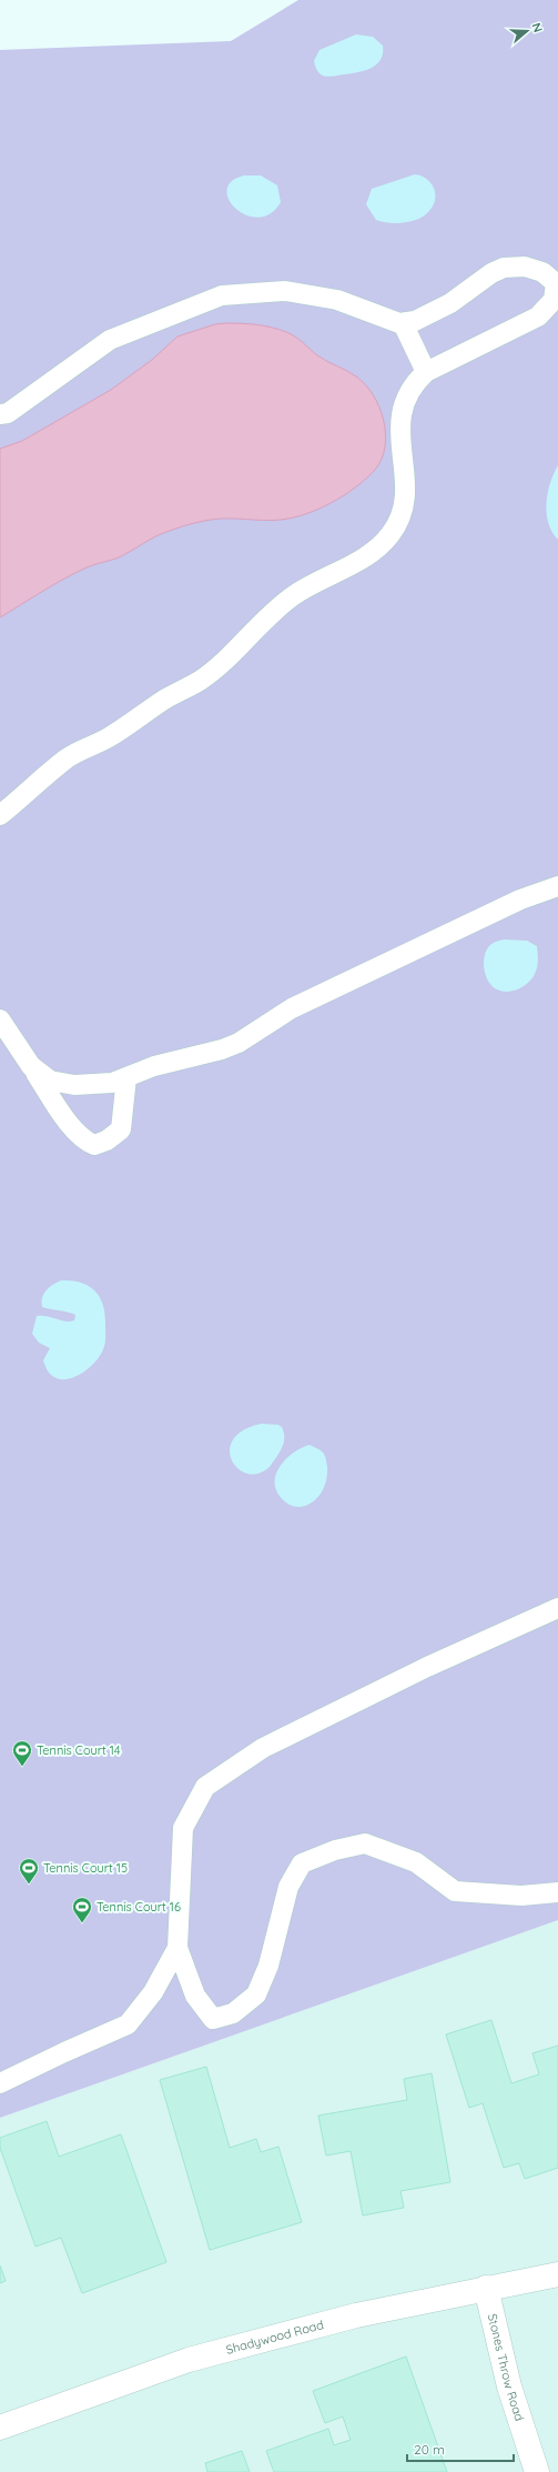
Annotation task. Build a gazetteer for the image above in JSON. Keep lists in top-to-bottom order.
{
  "streets": {
    "street": ["Shadywood Road", "Stones Throw Road"]
  },
  "crossings": [
    ["Shadywood Road", "Stones Throw Road"]
  ],
  "places": {
    "sports": ["Tennis Court 14", "Tennis Court 15", "Tennis Court 16"]
  },
  "scale_bar": "20 m",
  "north": "right"
}
